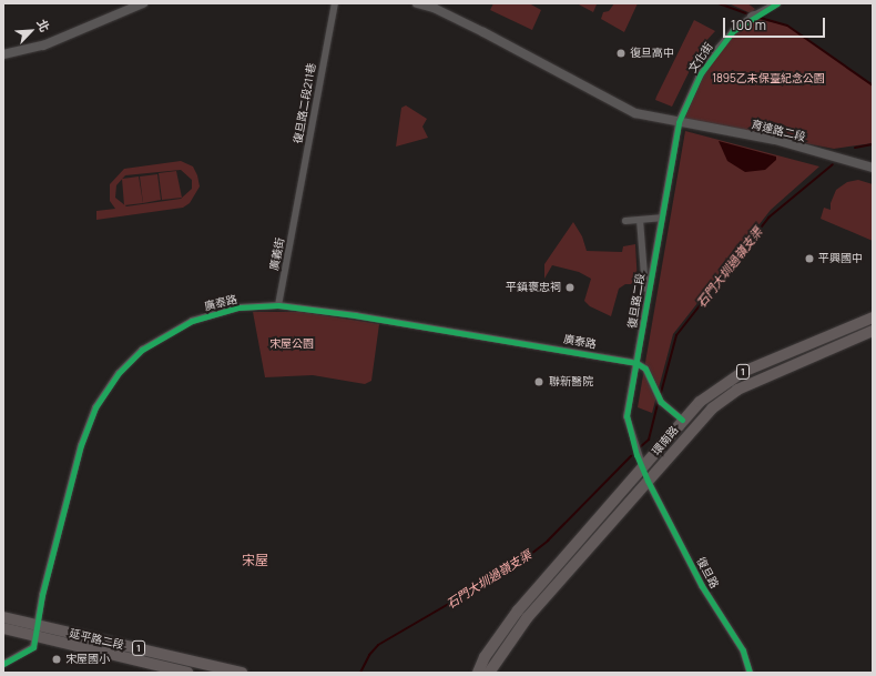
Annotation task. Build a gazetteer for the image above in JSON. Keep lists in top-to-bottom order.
{
  "streets": {
    "main road": ["1", "環南路", "延平路二段"],
    "street": [
      "文化街",
      "復旦路二段211巷",
      "育達路二段",
      "廣義街",
      "復旦路二段",
      "廣泰路",
      "復旦路"
    ]
  },
  "crossings": [
    ["文化街", "育達路二段"],
    ["文化街", "復旦路二段"],
    ["復旦路二段211巷", "廣義街"],
    ["育達路二段", "復旦路二段"],
    ["廣義街", "廣泰路"],
    ["復旦路二段", "廣泰路"],
    ["復旦路二段", "環南路"],
    ["復旦路二段", "復旦路"],
    ["廣泰路", "延平路二段"],
    ["環南路", "復旦路"]
  ],
  "districts": ["宋屋"],
  "water": ["石門大圳過嶺支渠"],
  "parks": ["1895乙未保臺紀念公園", "宋屋公園"],
  "places": [
    "復旦高中",
    "平興國中",
    "平鎮褒忠祠",
    "聯新醫院",
    "宋屋國小"
  ],
  "scale_bar": "100 m",
  "north": "top right"
}
